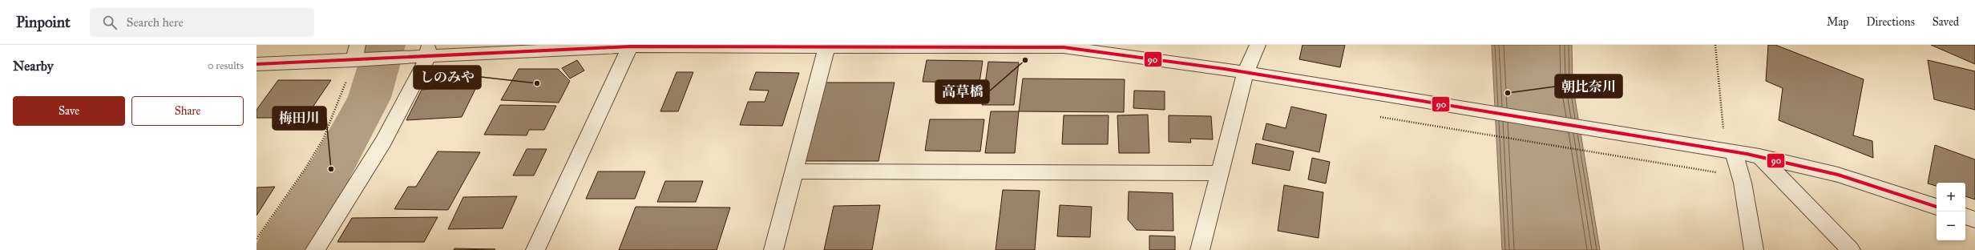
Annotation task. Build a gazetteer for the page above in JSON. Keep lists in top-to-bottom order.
{
  "places": [
    "高草橋",
    "しのみや",
    "朝比奈川",
    "梅田川"
  ],
  "lines": ["transit line 90"],
  "page": {
    "header": "Pinpoint",
    "search": "Search here",
    "nav": ["Map", "Directions", "Saved"],
    "heading": ["Nearby", "0 results"],
    "buttons": ["Save", "Share"],
    "map_buttons": ["+", "−"]
  }
}
